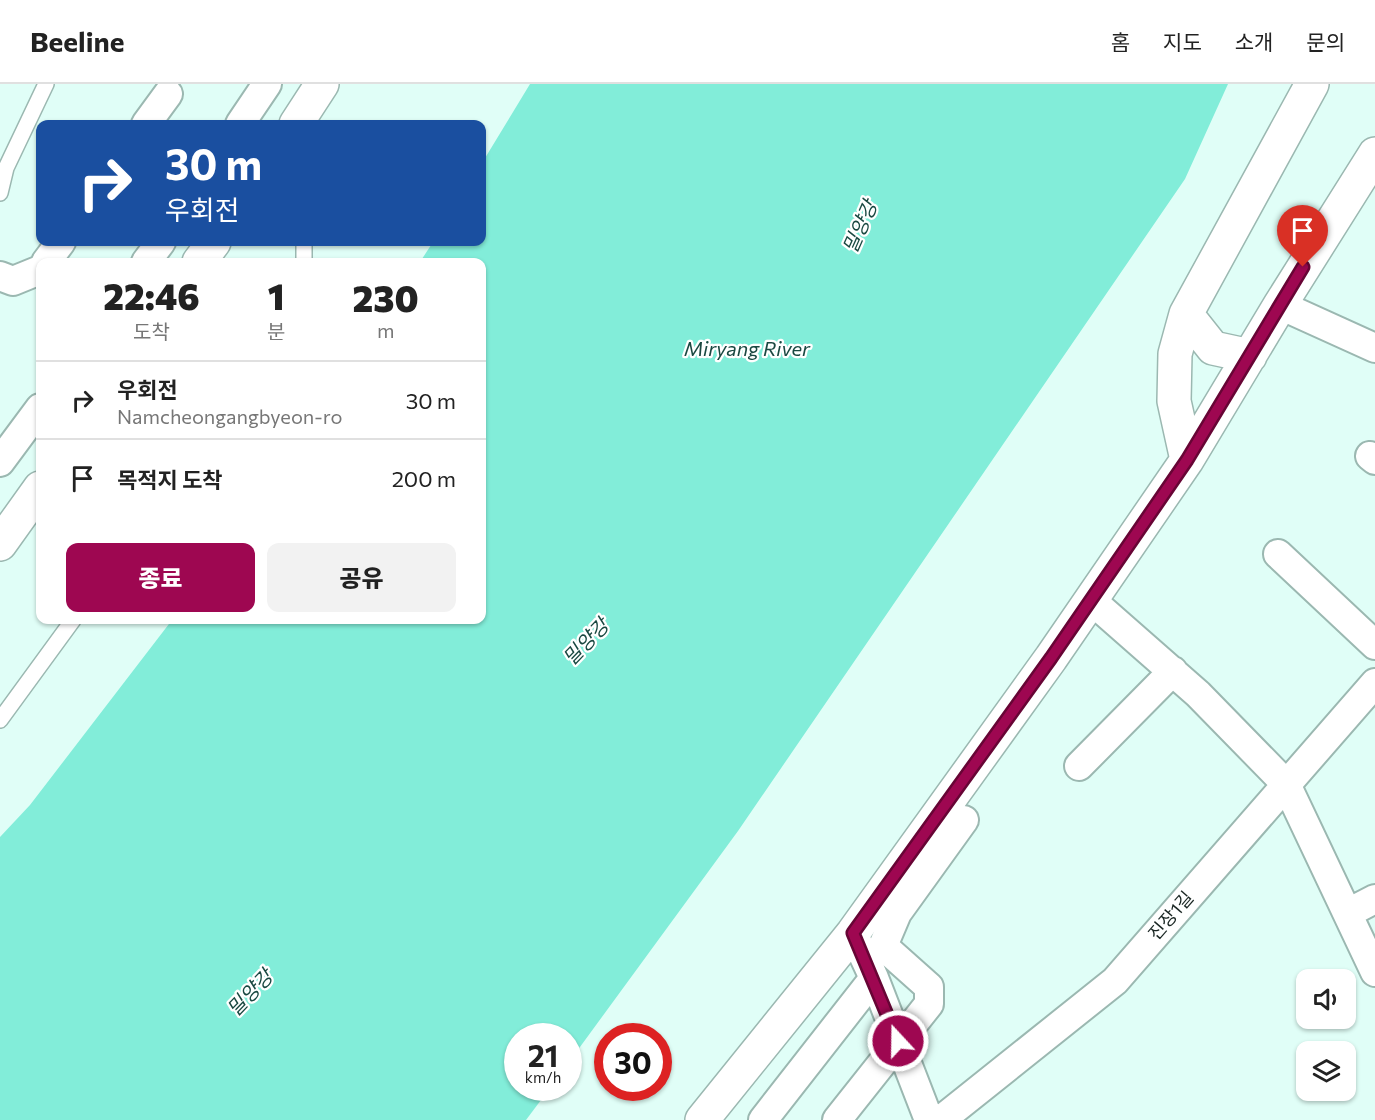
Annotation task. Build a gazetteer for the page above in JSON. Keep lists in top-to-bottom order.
{
  "streets": {
    "street": ["진장1길"]
  },
  "water": ["밀양강", "Miryang River"],
  "page": {
    "header": "Beeline",
    "nav": [
      "홈",
      "지도",
      "소개",
      "문의"
    ],
    "turn": ["30 m", "우회전"],
    "eta": [
      "22:46",
      "도착",
      "1",
      "분",
      "230",
      "m"
    ],
    "list": [
      {
        "name": "우회전",
        "note": "Namcheongangbyeon-ro",
        "value": "30 m"
      },
      {
        "name": "목적지 도착",
        "value": "200 m"
      }
    ],
    "buttons": ["종료", "공유"],
    "speed": "21 km/h",
    "limit": "30"
  }
}
